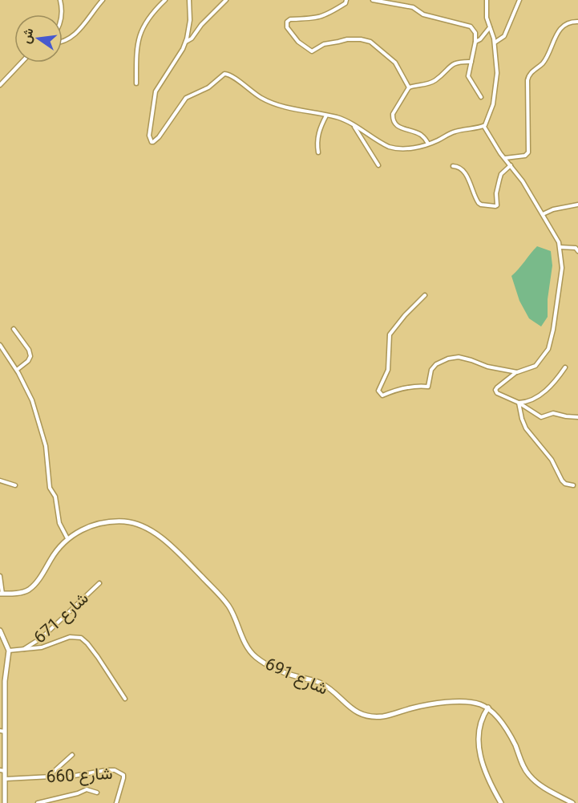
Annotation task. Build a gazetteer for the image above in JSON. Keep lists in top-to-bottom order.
{
  "streets": {
    "main road": ["شارع 691"],
    "street": ["شارع 671", "شارع 660"]
  },
  "north": "left"
}
